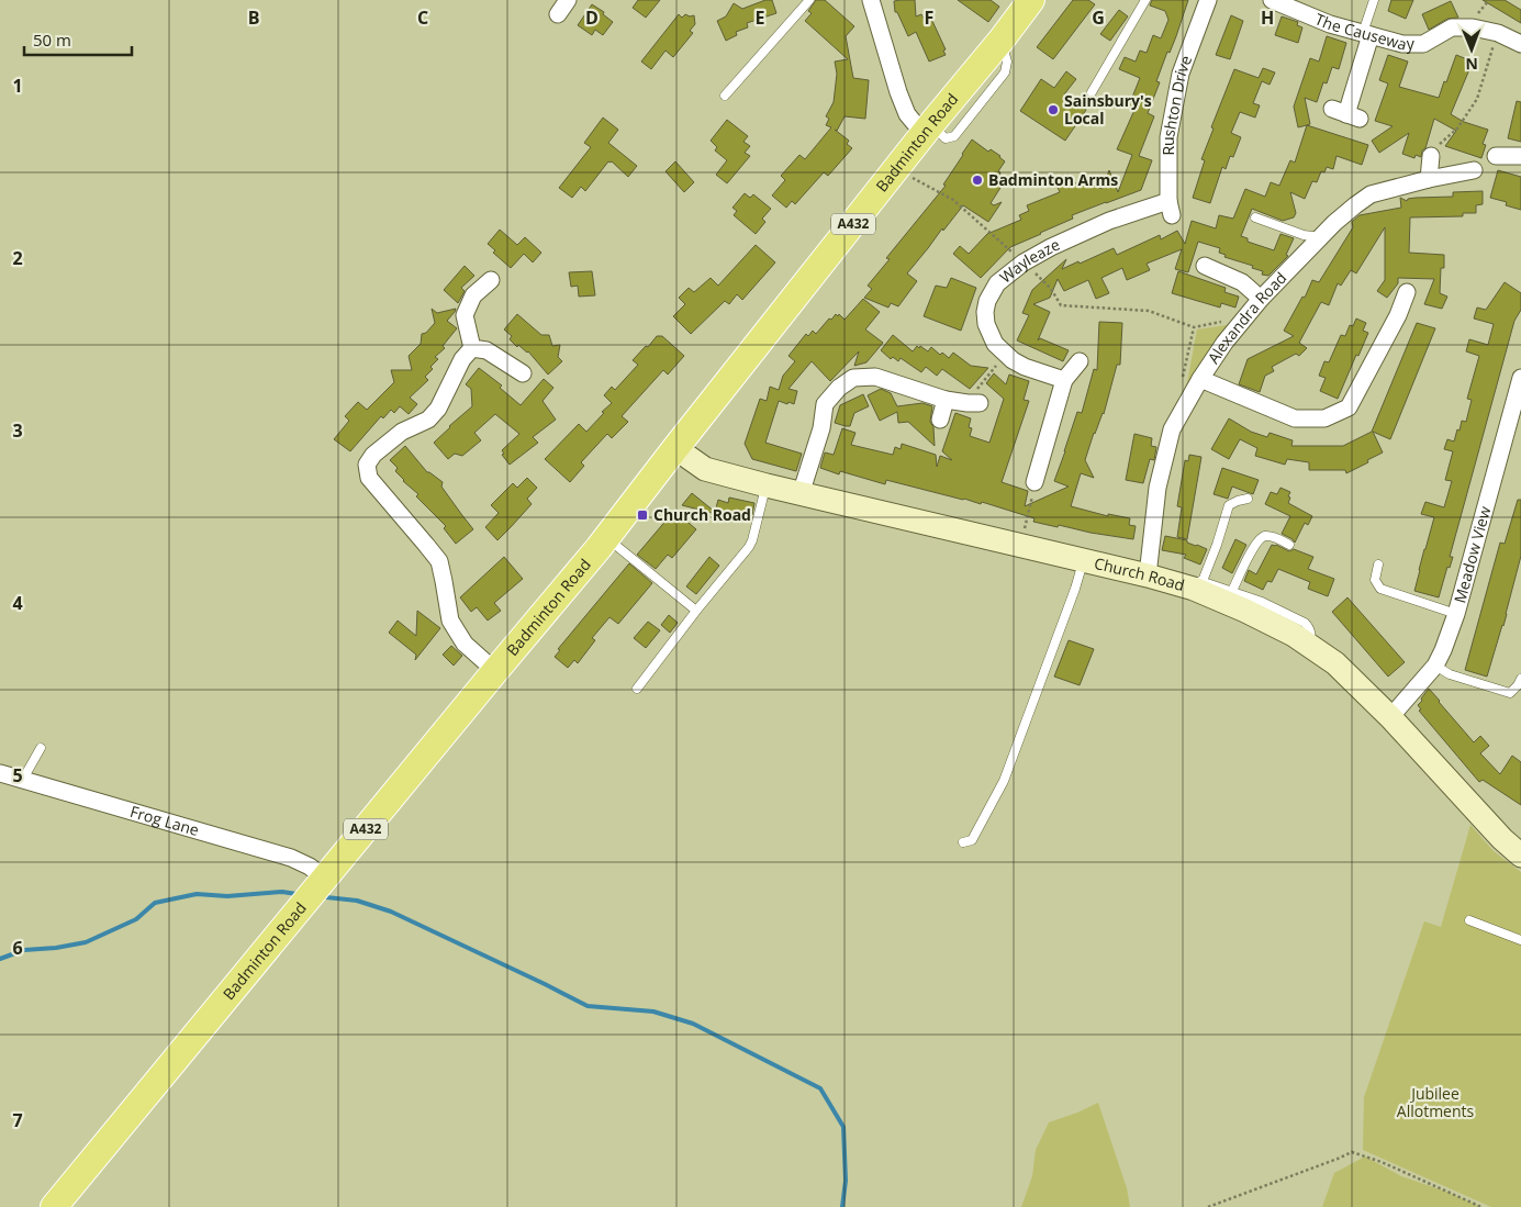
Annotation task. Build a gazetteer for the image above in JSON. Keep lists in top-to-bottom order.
{
  "streets": {
    "main road": ["Badminton Road", "A432"],
    "street": [
      "The Causeway",
      "Rushton Drive",
      "Wayleaze",
      "Alexandra Road",
      "Meadow View",
      "Church Road",
      "Frog Lane"
    ]
  },
  "crossings": [
    ["Rushton Drive", "Wayleaze"],
    ["Badminton Road", "Church Road"],
    ["Badminton Road", "Frog Lane"],
    ["Alexandra Road", "Church Road"],
    ["Meadow View", "Church Road"]
  ],
  "parks": ["Jubilee Allotments"],
  "places": {
    "other": ["Sainsbury's Local", "Badminton Arms"],
    "transit": ["Church Road"]
  },
  "scale_bar": "50 m",
  "north": "bottom",
  "grid": {
    "columns": [
      "B",
      "C",
      "D",
      "E",
      "F",
      "G",
      "H"
    ],
    "rows": [
      "1",
      "2",
      "3",
      "4",
      "5",
      "6",
      "7"
    ]
  }
}
